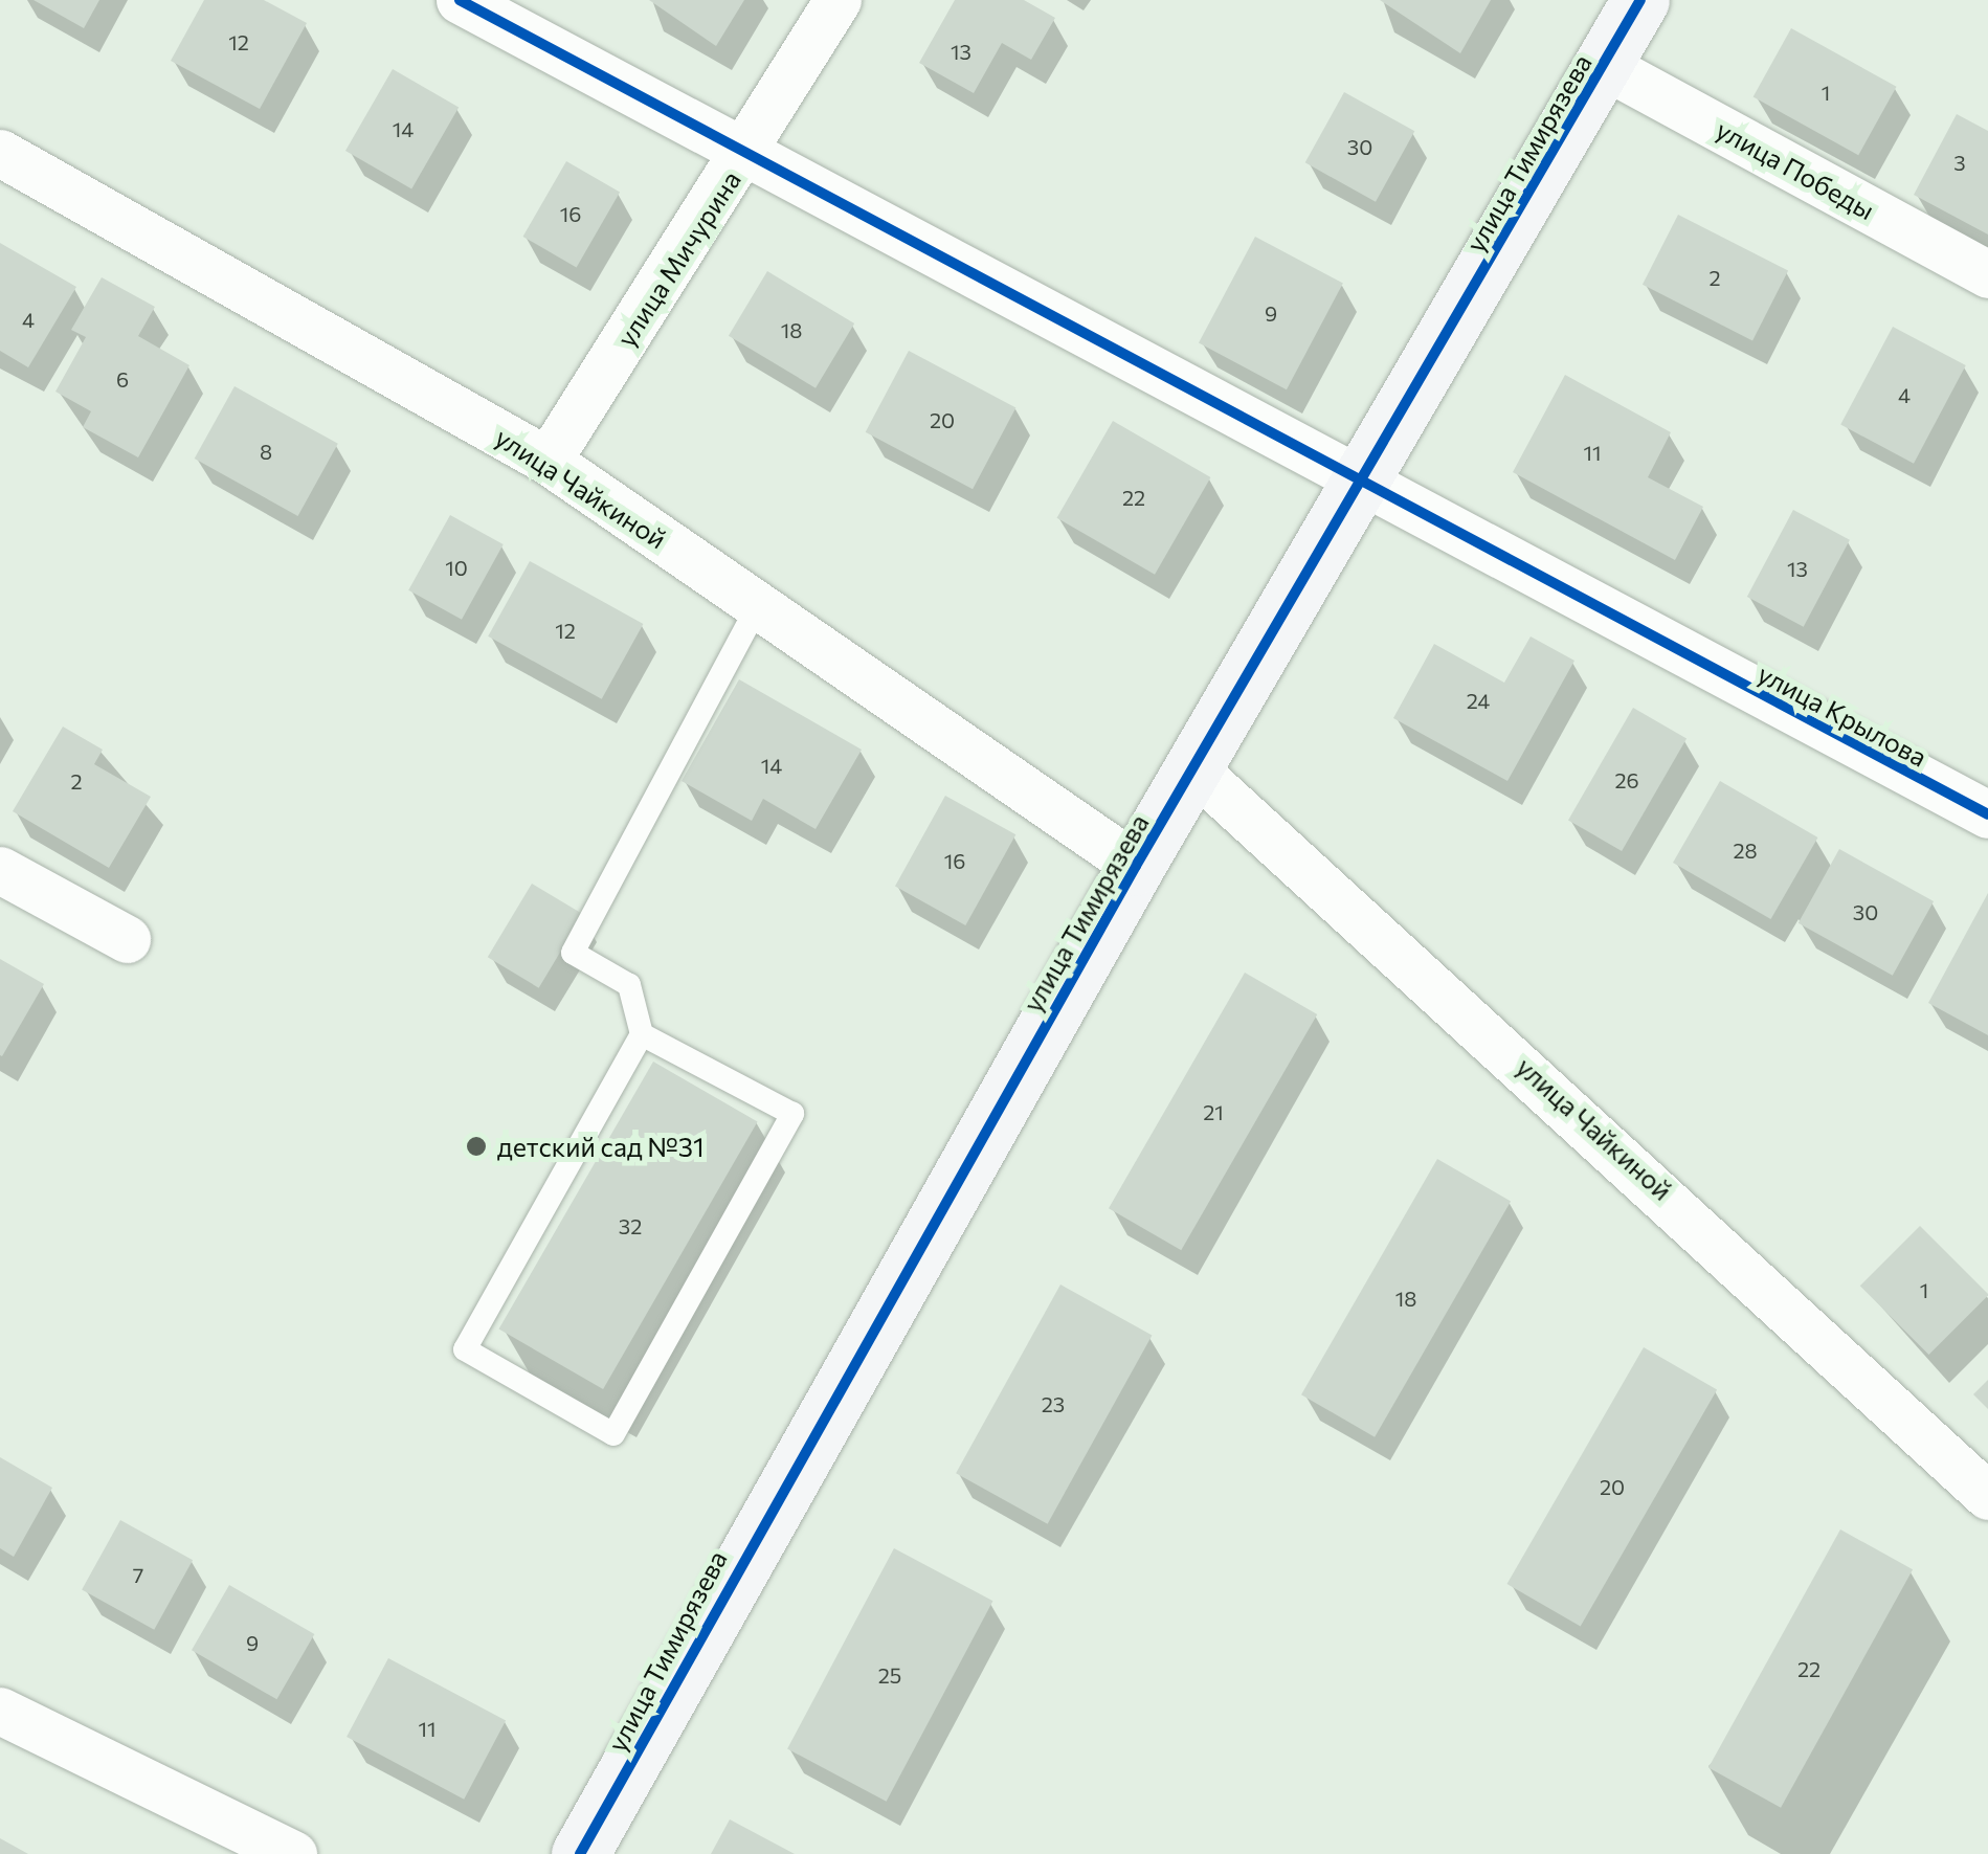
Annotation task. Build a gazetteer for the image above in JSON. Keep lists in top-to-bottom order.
{
  "streets": {
    "street": [
      "улица Тимирязева",
      "улица Победы",
      "улица Мичурина",
      "улица Чайкиной",
      "улица Крылова"
    ]
  },
  "crossings": [
    ["улица Тимирязева", "улица Победы"],
    ["улица Тимирязева", "улица Чайкиной"],
    ["улица Тимирязева", "улица Крылова"],
    ["улица Мичурина", "улица Чайкиной"],
    ["улица Мичурина", "улица Крылова"]
  ],
  "places": ["детский сад №31"],
  "house_numbers": [
    "12",
    "13",
    "1",
    "14",
    "30",
    "3",
    "16",
    "2",
    "9",
    "4",
    "18",
    "6",
    "4",
    "20",
    "8",
    "11",
    "22",
    "10",
    "13",
    "12",
    "24",
    "14",
    "26",
    "2",
    "28",
    "16",
    "30",
    "21",
    "32",
    "1",
    "18",
    "23",
    "20",
    "7",
    "9",
    "22",
    "25",
    "11"
  ]
}
